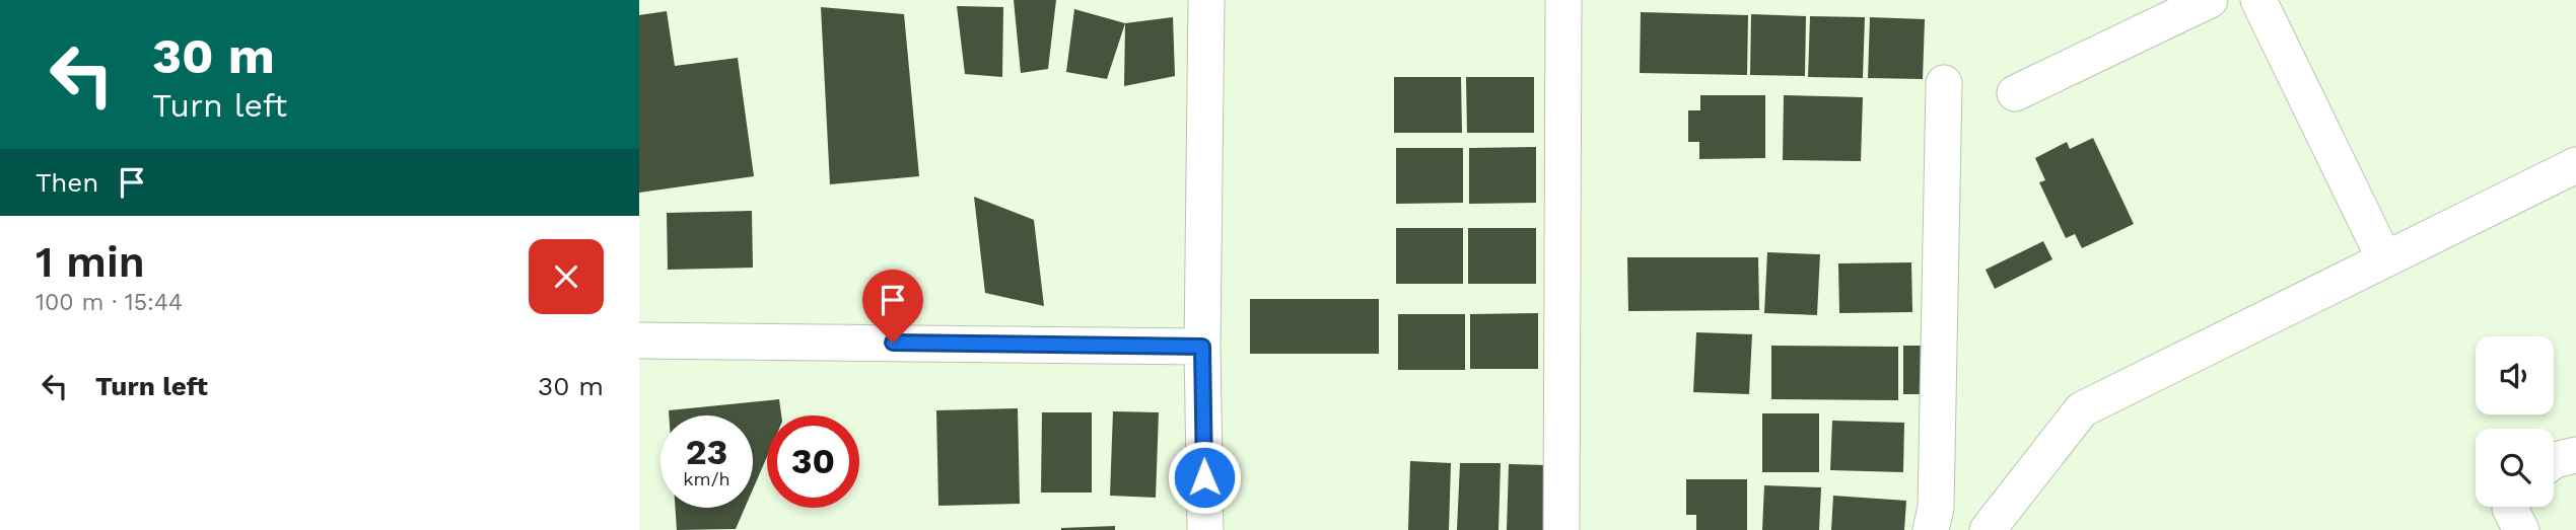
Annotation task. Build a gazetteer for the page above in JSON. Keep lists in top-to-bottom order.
{
  "page": {
    "turn": ["30 m", "Turn left"],
    "then": "Then",
    "heading": ["1 min", "100 m · 15:44"],
    "list": [
      {
        "name": "Turn left",
        "value": "30 m"
      }
    ],
    "speed": "23 km/h",
    "limit": "30"
  }
}
